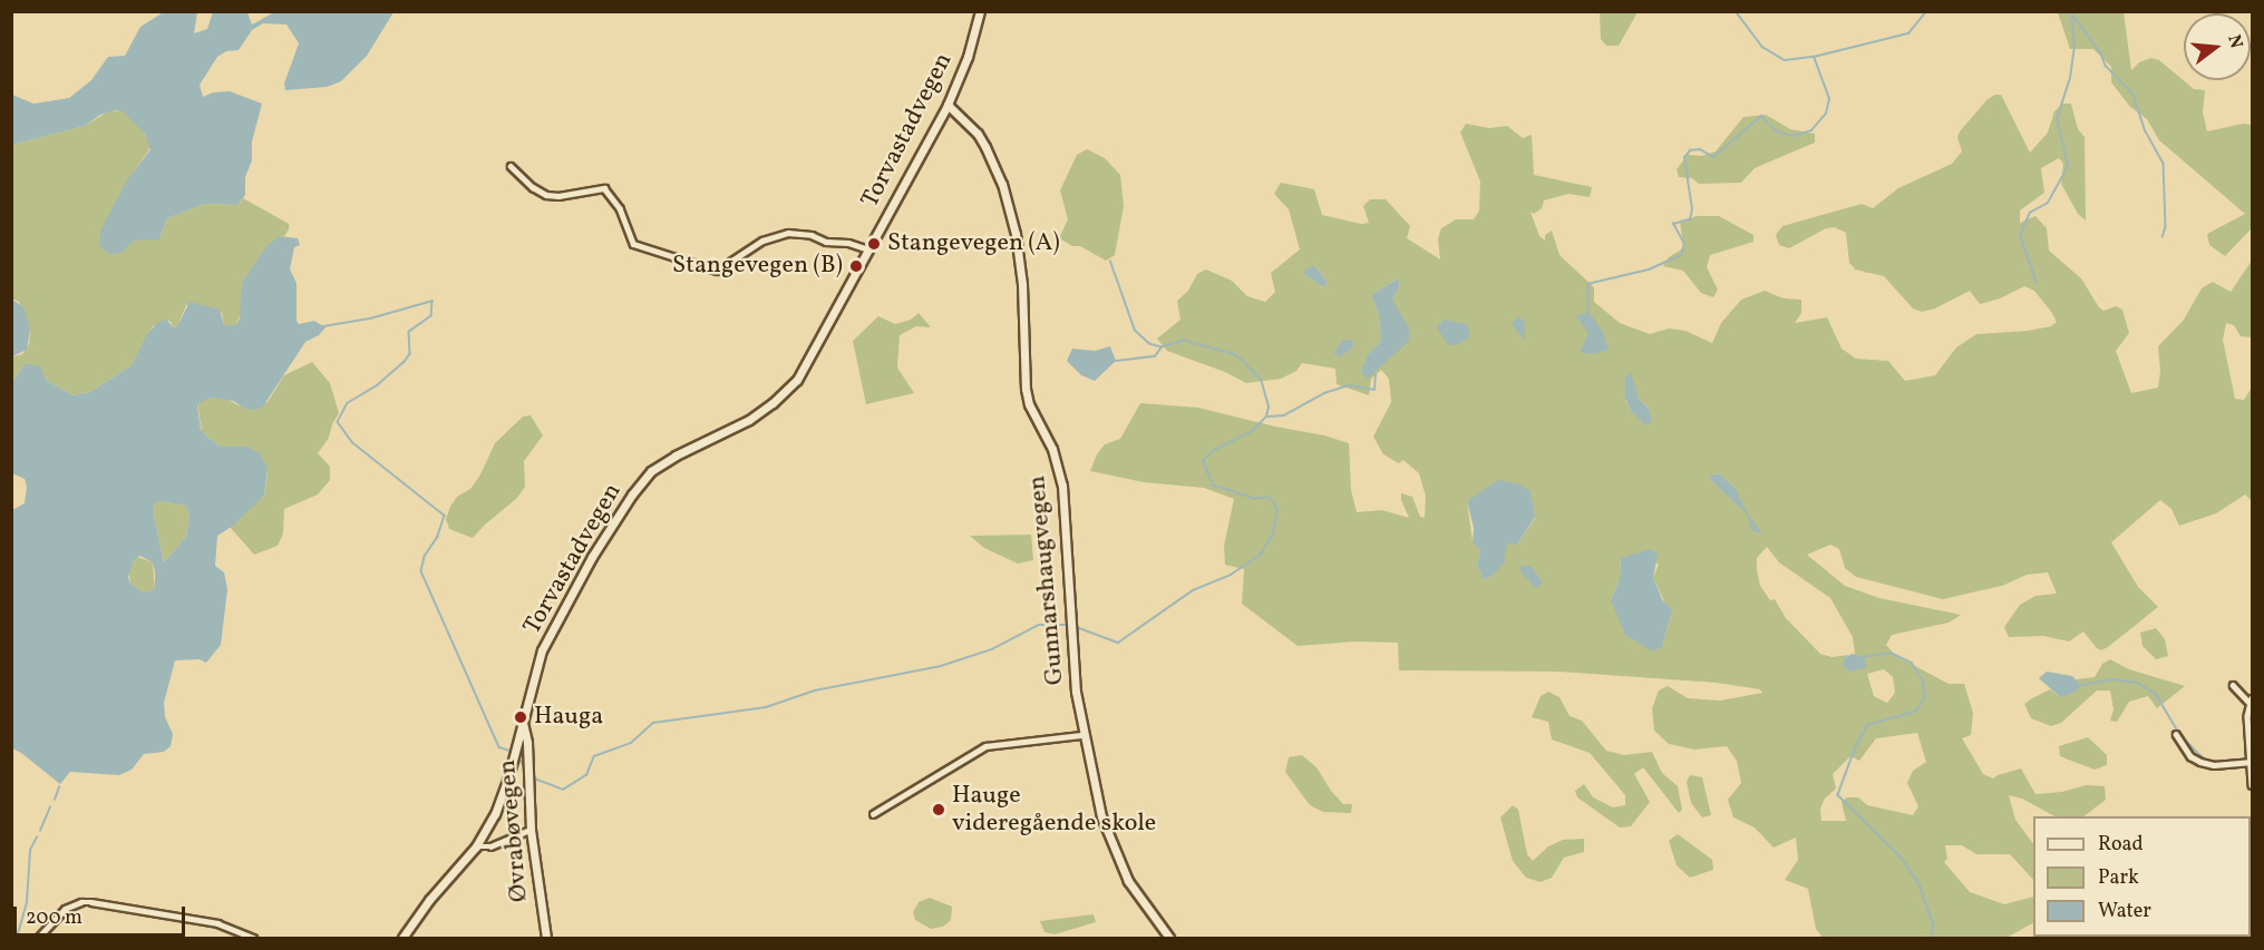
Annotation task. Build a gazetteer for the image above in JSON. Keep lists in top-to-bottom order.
{
  "streets": {
    "main road": ["Torvastadvegen", "Gunnarshaugvegen", "Øvrabøvegen"]
  },
  "crossings": [
    ["Torvastadvegen", "Gunnarshaugvegen"],
    ["Torvastadvegen", "Øvrabøvegen"]
  ],
  "places": [
    "Stangevegen (A)",
    "Stangevegen (B)",
    "Hauga",
    "Hauge videregående skole"
  ],
  "legend": ["Road", "Park", "Water"],
  "scale_bar": "200 m",
  "north": "right"
}
